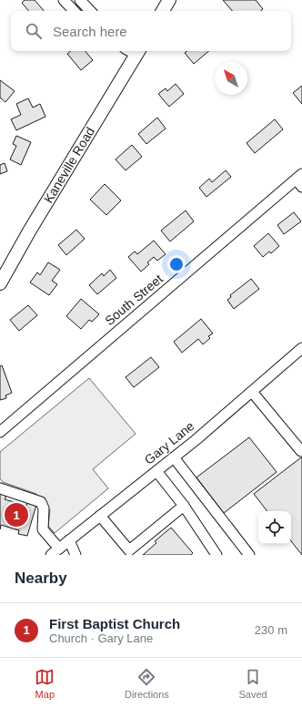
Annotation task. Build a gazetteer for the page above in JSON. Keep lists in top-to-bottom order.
{
  "streets": {
    "main road": ["Kaneville Road"],
    "street": ["South Street", "Gary Lane"]
  },
  "north": "top left",
  "page": {
    "search": "Search here",
    "pins": "1",
    "heading": "Nearby",
    "list": [
      {
        "mark": "1",
        "name": "First Baptist Church",
        "note": "Church · Gary Lane",
        "value": "230 m"
      }
    ],
    "nav": ["Map", "Directions", "Saved"]
  }
}
